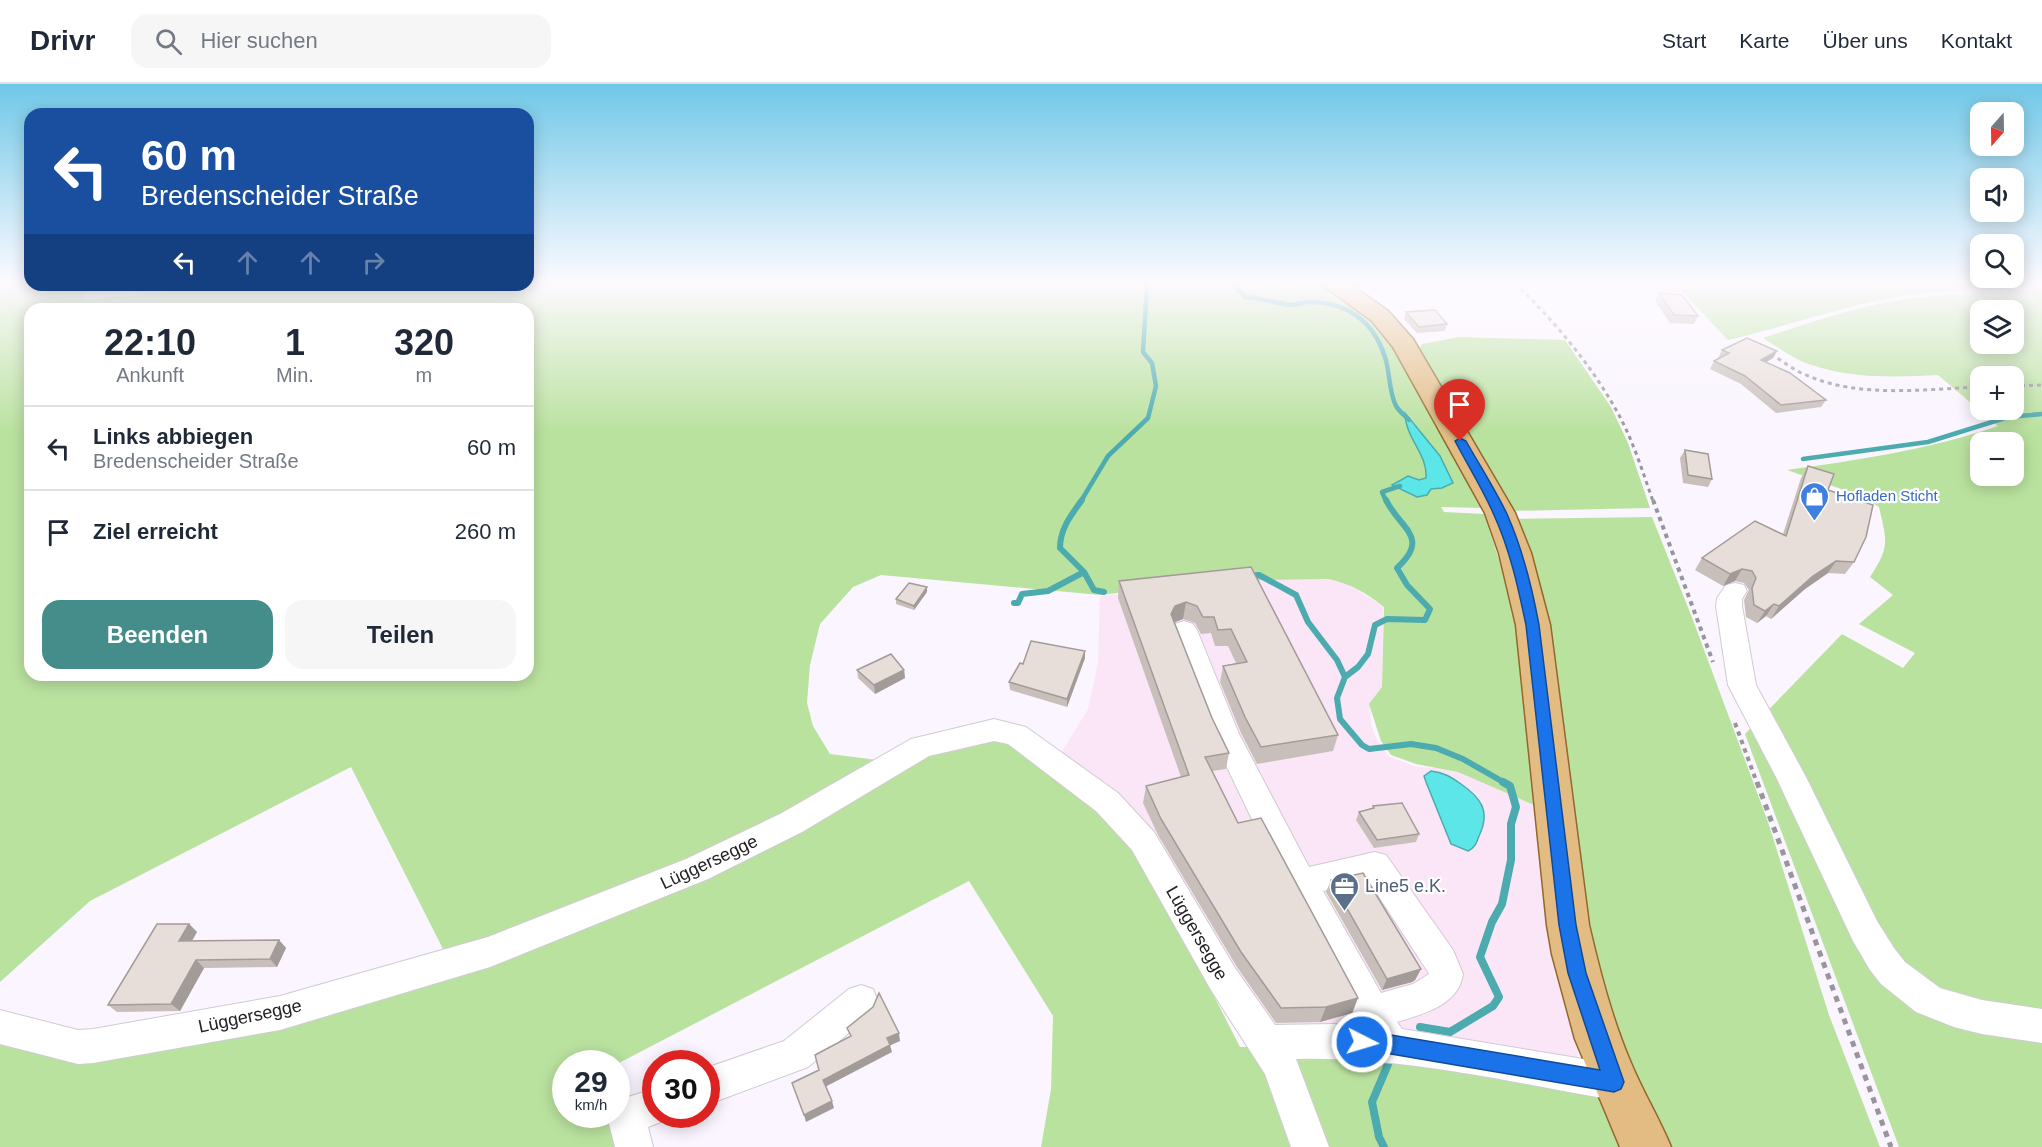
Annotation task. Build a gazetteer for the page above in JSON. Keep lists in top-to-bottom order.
{
  "streets": {
    "street": ["Lüggersegge"]
  },
  "places": {
    "shop": ["Hofladen Sticht"],
    "office": ["Line5 e.K."]
  },
  "north": "bottom",
  "page": {
    "header": "Drivr",
    "search": "Hier suchen",
    "nav": [
      "Start",
      "Karte",
      "Über uns",
      "Kontakt"
    ],
    "map_buttons": ["+", "−"],
    "turn": ["60 m", "Bredenscheider Straße"],
    "eta": [
      "22:10",
      "Ankunft",
      "1",
      "Min.",
      "320",
      "m"
    ],
    "list": [
      {
        "name": "Links abbiegen",
        "note": "Bredenscheider Straße",
        "value": "60 m"
      },
      {
        "name": "Ziel erreicht",
        "value": "260 m"
      }
    ],
    "buttons": ["Beenden", "Teilen"],
    "speed": "29 km/h",
    "limit": "30"
  }
}
